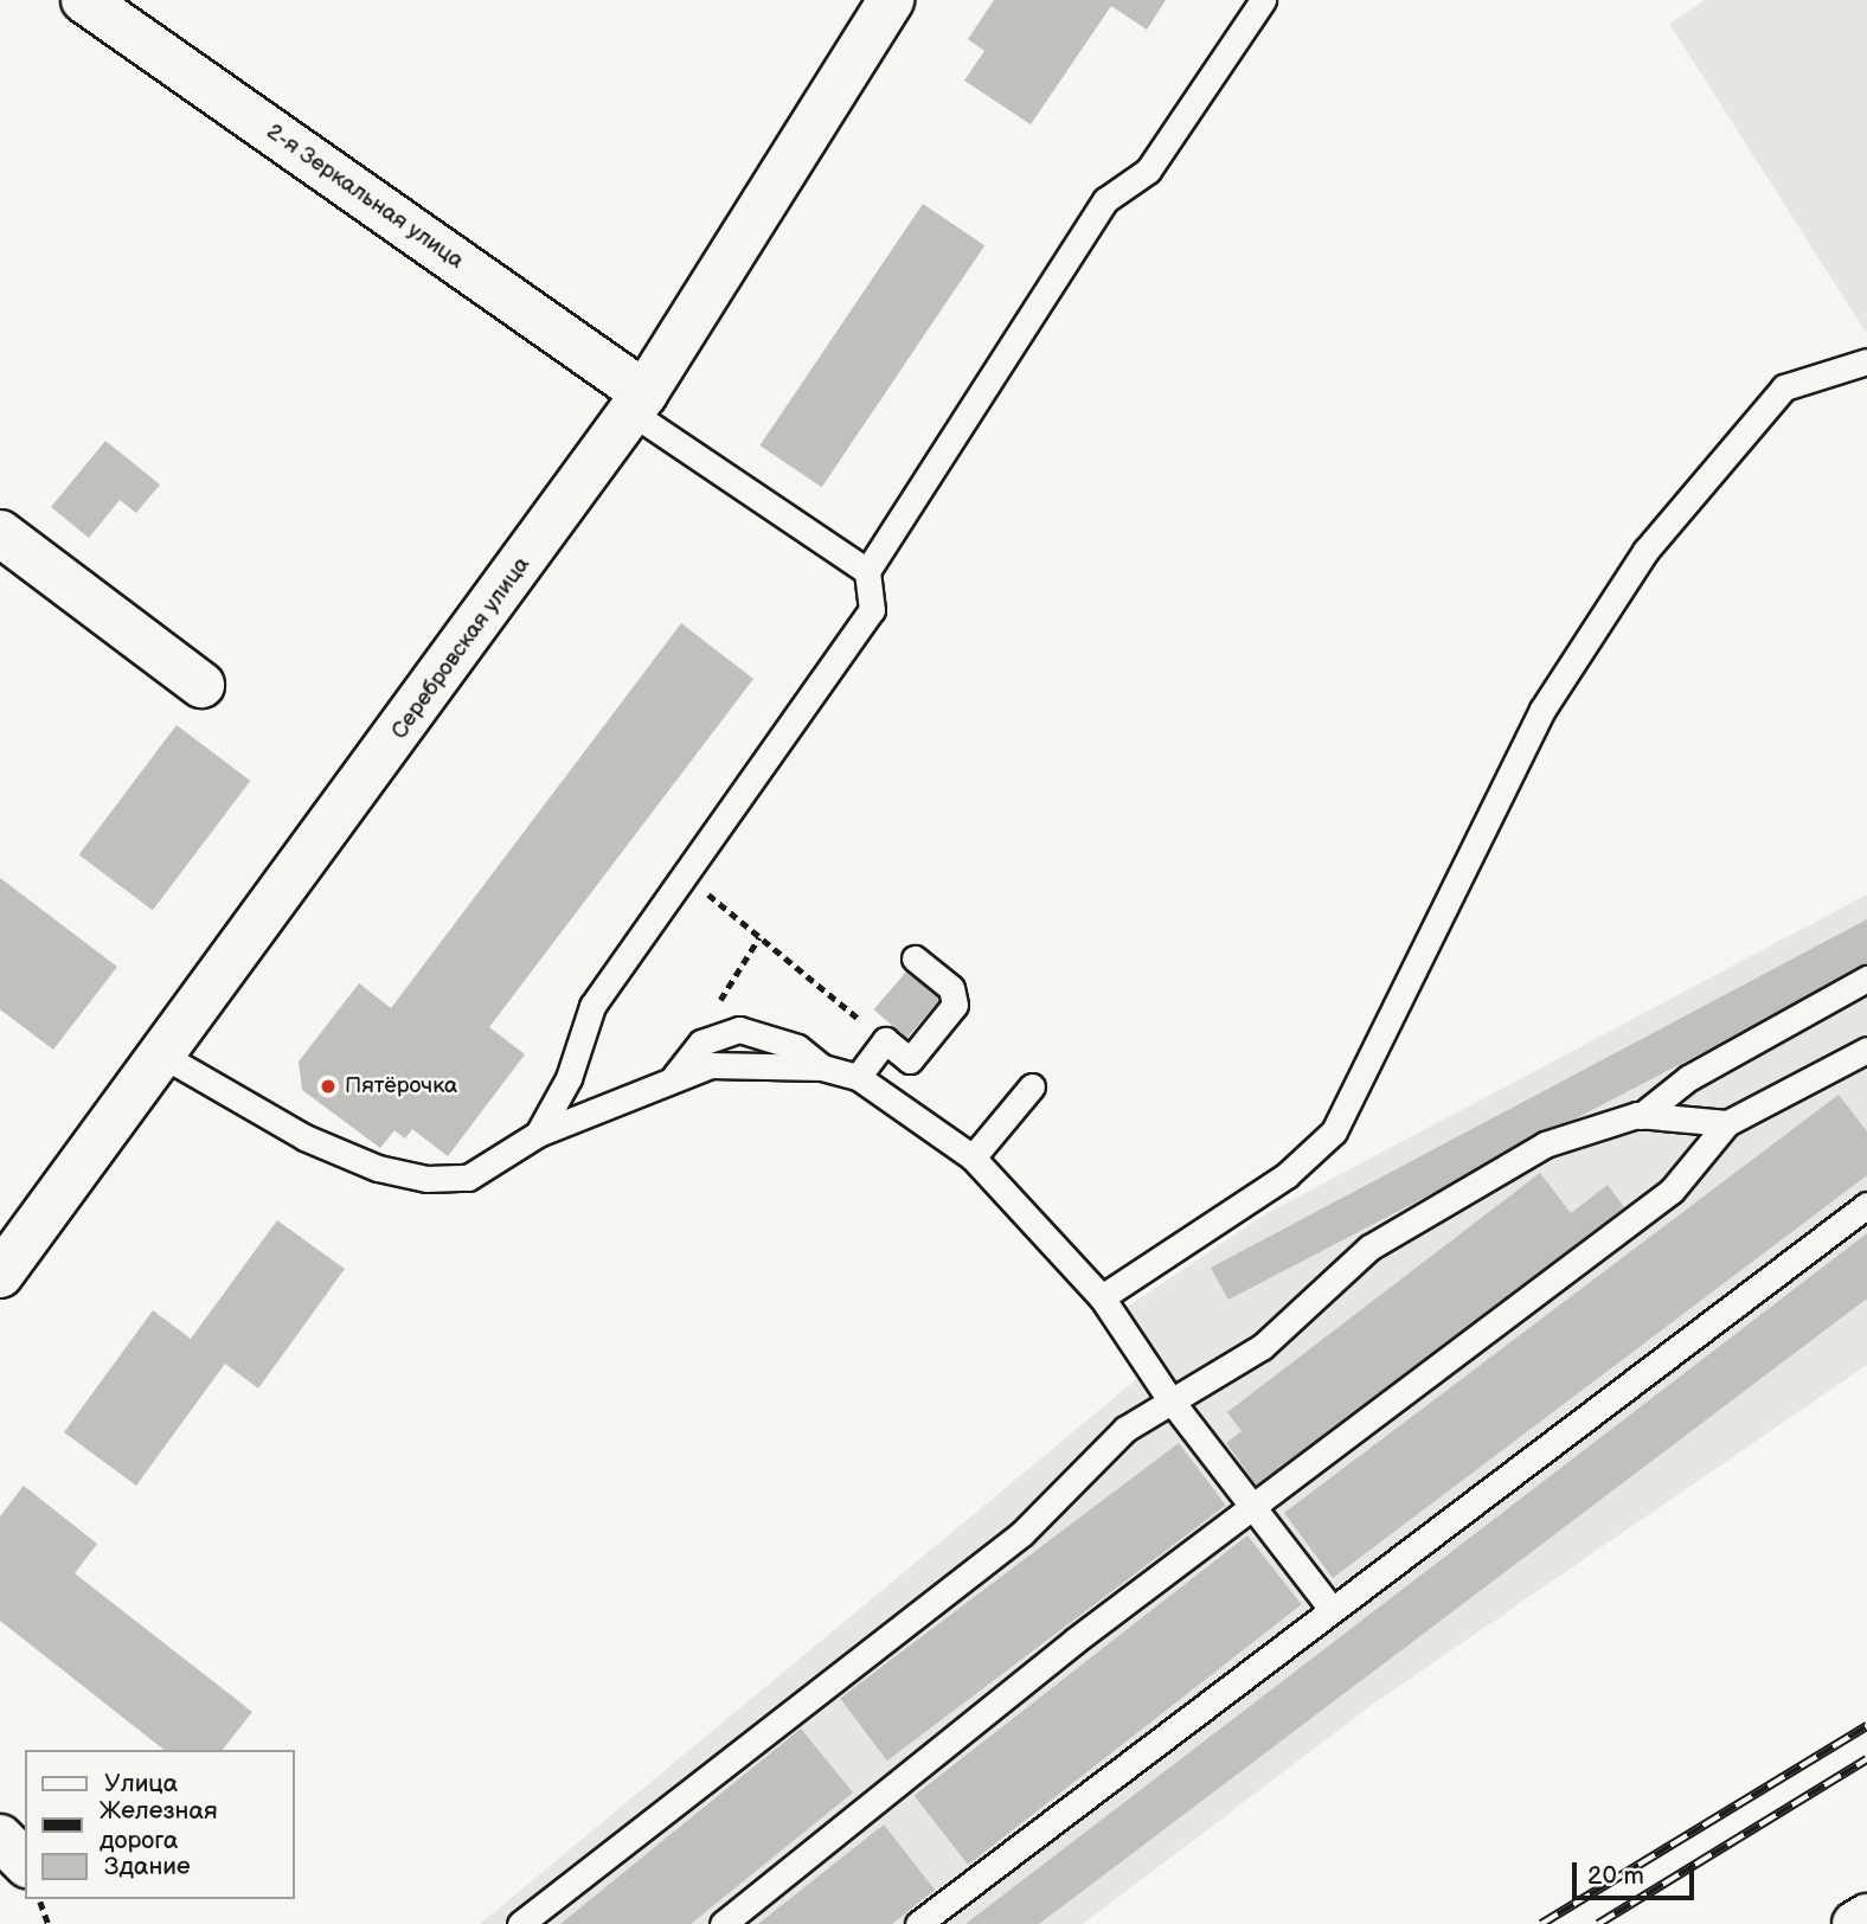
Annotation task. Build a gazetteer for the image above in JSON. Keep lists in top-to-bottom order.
{
  "streets": {
    "street": ["2-я Зеркальная улица", "Серебровская улица"]
  },
  "crossings": [
    ["2-я Зеркальная улица", "Серебровская улица"]
  ],
  "places": ["Пятёрочка"],
  "legend": ["Улица", "Железная дорога", "Здание"],
  "scale_bar": "20 m"
}
